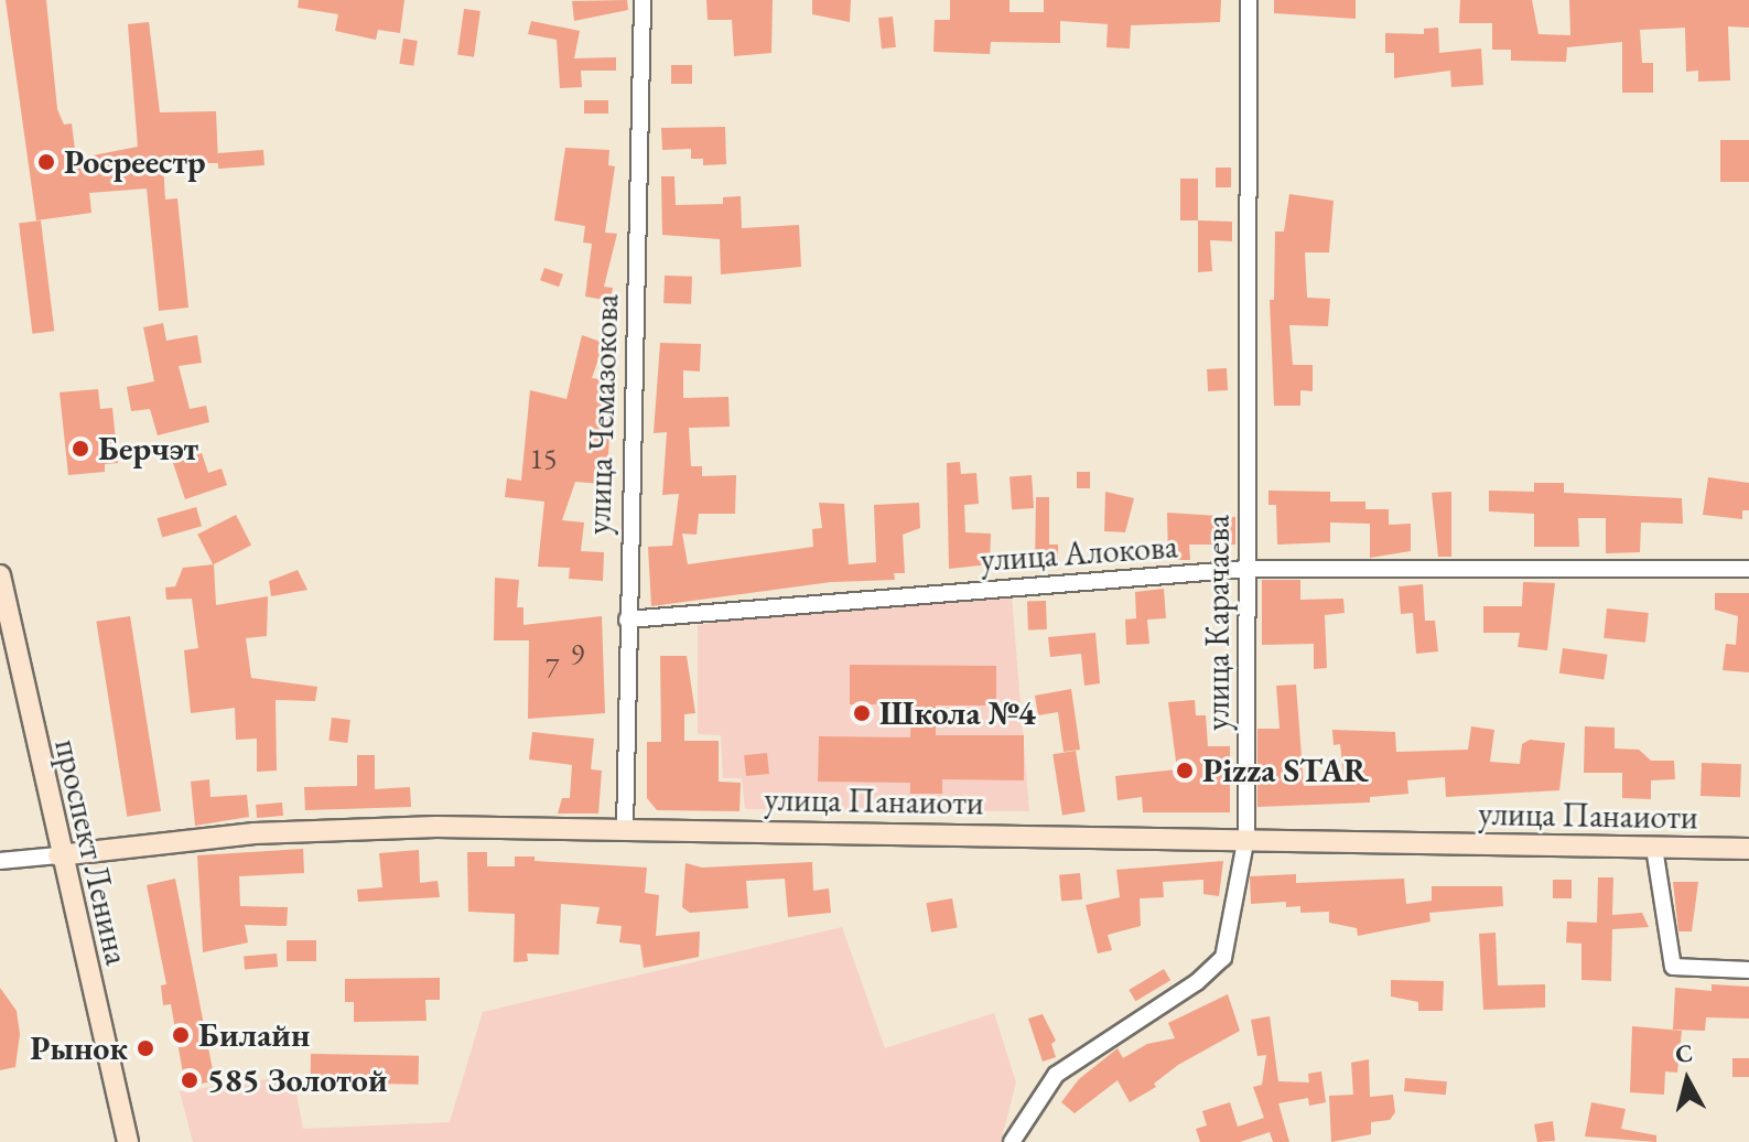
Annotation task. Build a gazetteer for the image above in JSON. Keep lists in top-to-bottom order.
{
  "streets": {
    "street": [
      "улица Чемазокова",
      "улица Алокова",
      "улица Карачаева",
      "улица Панаиоти",
      "проспект Ленина"
    ]
  },
  "crossings": [
    ["улица Чемазокова", "улица Алокова"],
    ["улица Чемазокова", "улица Панаиоти"],
    ["улица Алокова", "улица Карачаева"],
    ["улица Карачаева", "улица Панаиоти"],
    ["улица Панаиоти", "проспект Ленина"]
  ],
  "places": [
    "Росреестр",
    "Берчэт",
    "Школа №4",
    "Pizza STAR",
    "Билайн",
    "Рынок",
    "585 Золотой"
  ],
  "house_numbers": ["15", "9", "7"],
  "north": "top"
}
